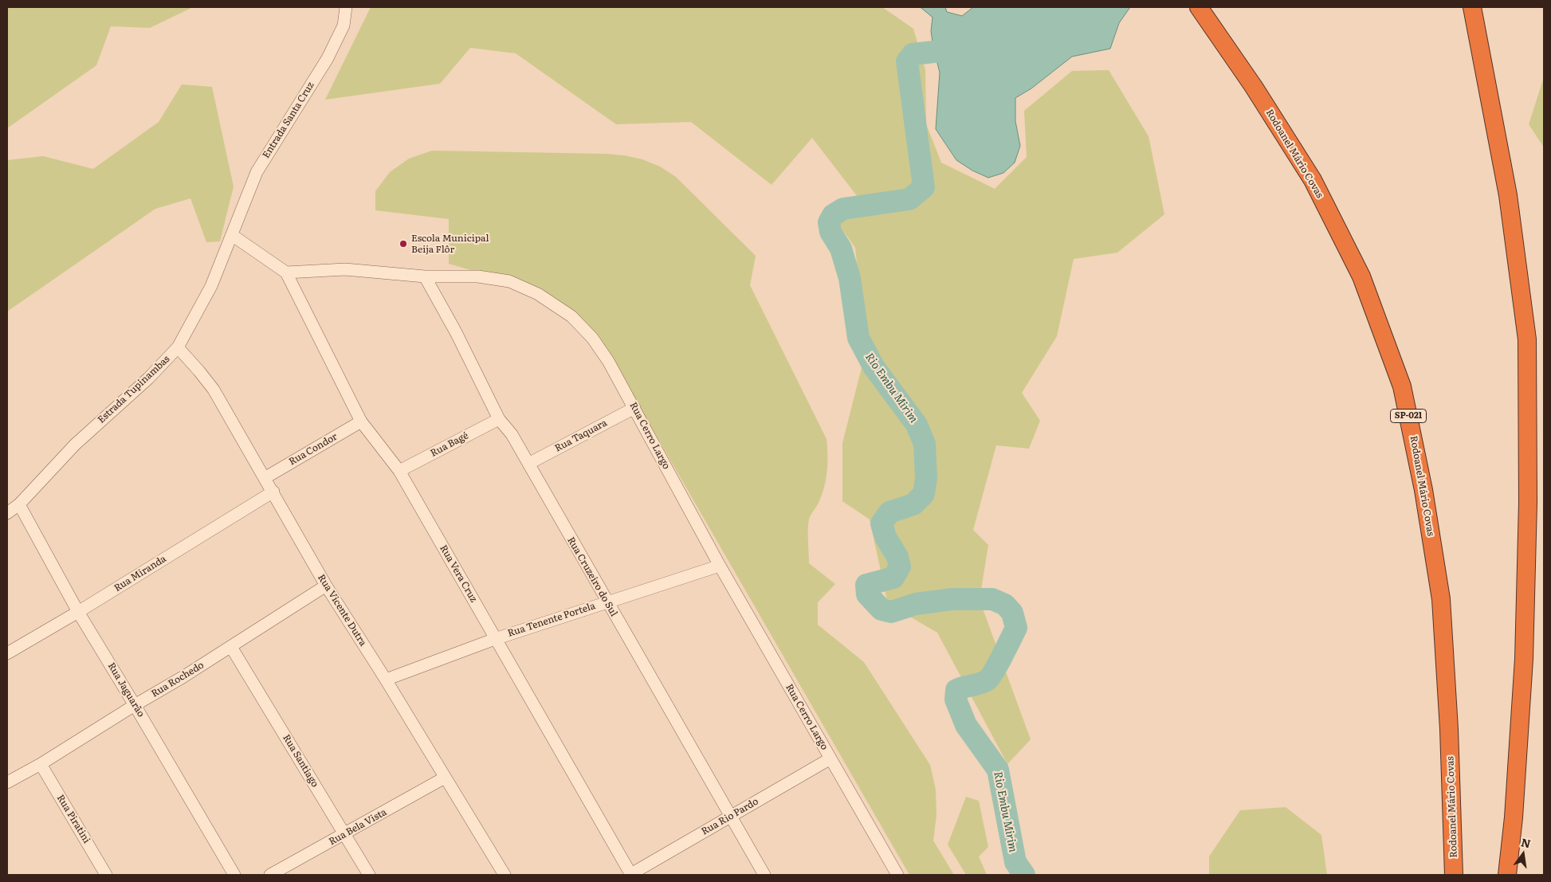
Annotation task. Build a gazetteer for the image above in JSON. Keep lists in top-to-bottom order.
{
  "streets": {
    "highway": ["Rodoanel Mário Covas", "SP-021"],
    "street": [
      "Entrada Santa Cruz",
      "Estrada Tupinambas",
      "Rua Taquara",
      "Rua Cerro Largo",
      "Rua Bagé",
      "Rua Condor",
      "Rua Miranda",
      "Rua Vera Cruz",
      "Rua Cruzeiro do Sul",
      "Rua Vicente Dutra",
      "Rua Tenente Portela",
      "Rua Rochedo",
      "Rua Jaguarão",
      "Rua Santiago",
      "Rua Rio Pardo",
      "Rua Piratini",
      "Rua Bela Vista"
    ]
  },
  "crossings": [
    ["Entrada Santa Cruz", "Estrada Tupinambas"],
    ["Estrada Tupinambas", "Rua Vicente Dutra"],
    ["Estrada Tupinambas", "Rua Jaguarão"],
    ["Rua Taquara", "Rua Cerro Largo"],
    ["Rua Taquara", "Rua Cruzeiro do Sul"],
    ["Rua Cerro Largo", "Rua Vera Cruz"],
    ["Rua Cerro Largo", "Rua Cruzeiro do Sul"],
    ["Rua Cerro Largo", "Rua Tenente Portela"],
    ["Rua Cerro Largo", "Rua Rio Pardo"],
    ["Rua Bagé", "Rua Vera Cruz"],
    ["Rua Bagé", "Rua Cruzeiro do Sul"],
    ["Rua Condor", "Rua Vera Cruz"],
    ["Rua Condor", "Rua Vicente Dutra"],
    ["Rua Miranda", "Rua Vicente Dutra"],
    ["Rua Miranda", "Rua Jaguarão"],
    ["Rua Vera Cruz", "Rua Tenente Portela"],
    ["Rua Vera Cruz", "Rua Rio Pardo"],
    ["Rua Cruzeiro do Sul", "Rua Tenente Portela"],
    ["Rua Cruzeiro do Sul", "Rua Rio Pardo"],
    ["Rua Vicente Dutra", "Rua Tenente Portela"],
    ["Rua Vicente Dutra", "Rua Rochedo"],
    ["Rua Vicente Dutra", "Rua Bela Vista"],
    ["Rua Rochedo", "Rua Jaguarão"],
    ["Rua Rochedo", "Rua Santiago"],
    ["Rua Rochedo", "Rua Piratini"],
    ["Rua Santiago", "Rua Bela Vista"]
  ],
  "water": ["Rio Embu Mirim"],
  "places": ["Escola Municipal Beija Flôr"],
  "north": "top"
}
